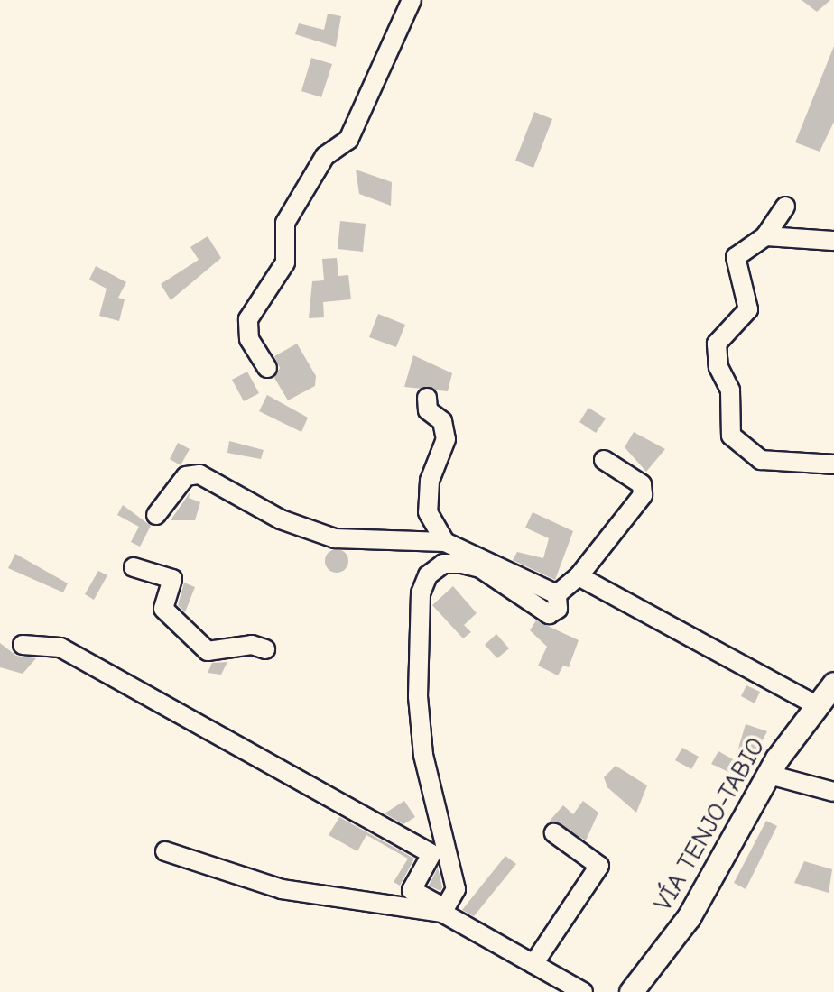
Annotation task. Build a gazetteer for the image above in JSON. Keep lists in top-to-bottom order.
{
  "streets": {
    "main road": ["VÍA TENJO-TABIO"]
  }
}
